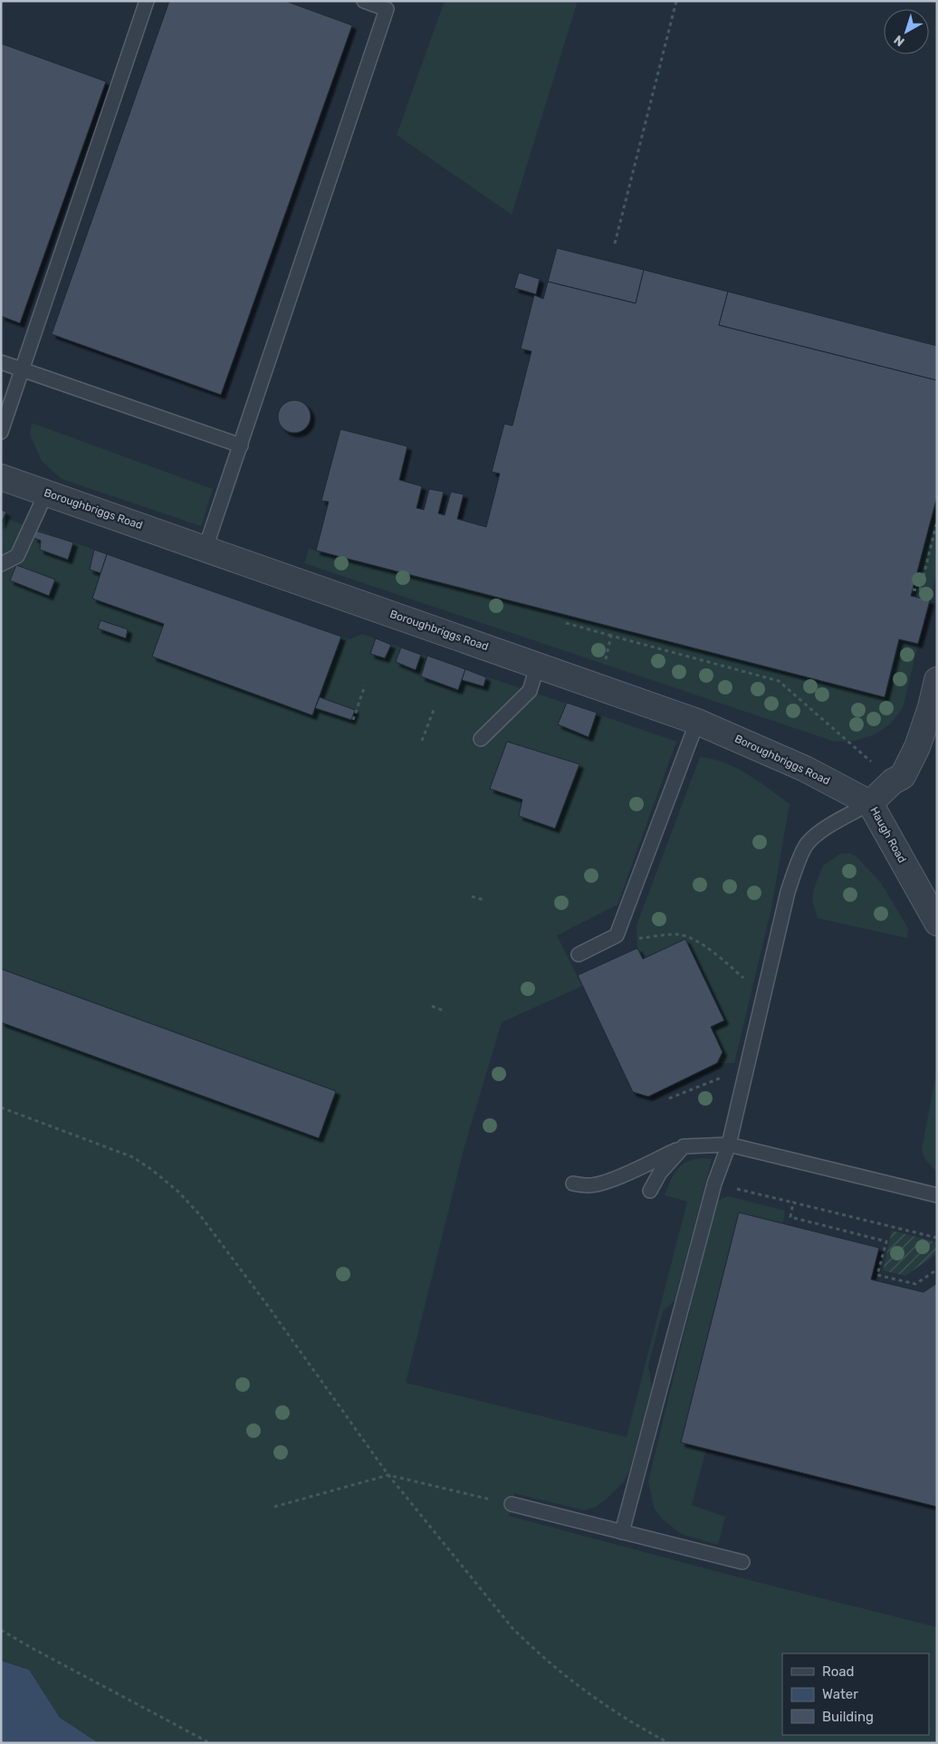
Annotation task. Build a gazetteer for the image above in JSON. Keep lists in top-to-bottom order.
{
  "streets": {
    "street": ["Boroughbriggs Road", "Haugh Road"]
  },
  "crossings": [
    ["Boroughbriggs Road", "Haugh Road"]
  ],
  "legend": ["Road", "Water", "Building"],
  "north": "bottom left"
}
